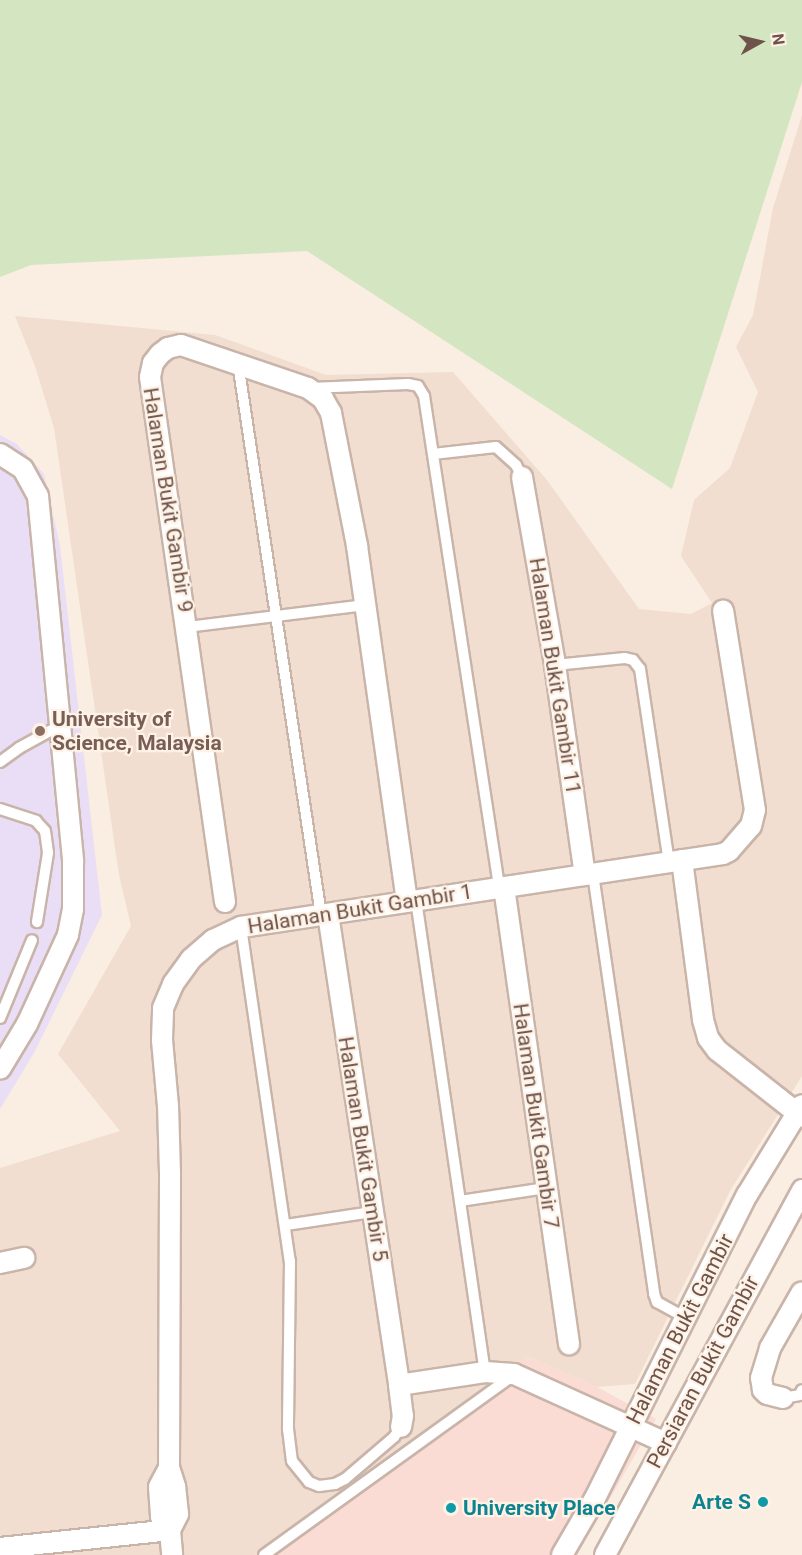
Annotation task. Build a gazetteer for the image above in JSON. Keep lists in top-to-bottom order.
{
  "streets": {
    "street": [
      "Halaman Bukit Gambir 9",
      "Halaman Bukit Gambir 11",
      "Halaman Bukit Gambir 1",
      "Halaman Bukit Gambir 7",
      "Halaman Bukit Gambir 5",
      "Halaman Bukit Gambir",
      "Persiaran Bukit Gambir"
    ]
  },
  "crossings": [
    ["Halaman Bukit Gambir 9", "Halaman Bukit Gambir 1"],
    ["Halaman Bukit Gambir 11", "Halaman Bukit Gambir 1"],
    ["Halaman Bukit Gambir 1", "Halaman Bukit Gambir 7"],
    ["Halaman Bukit Gambir 1", "Halaman Bukit Gambir 5"]
  ],
  "places": ["University of Science, Malaysia", "Arte S", "University Place"],
  "north": "right"
}
